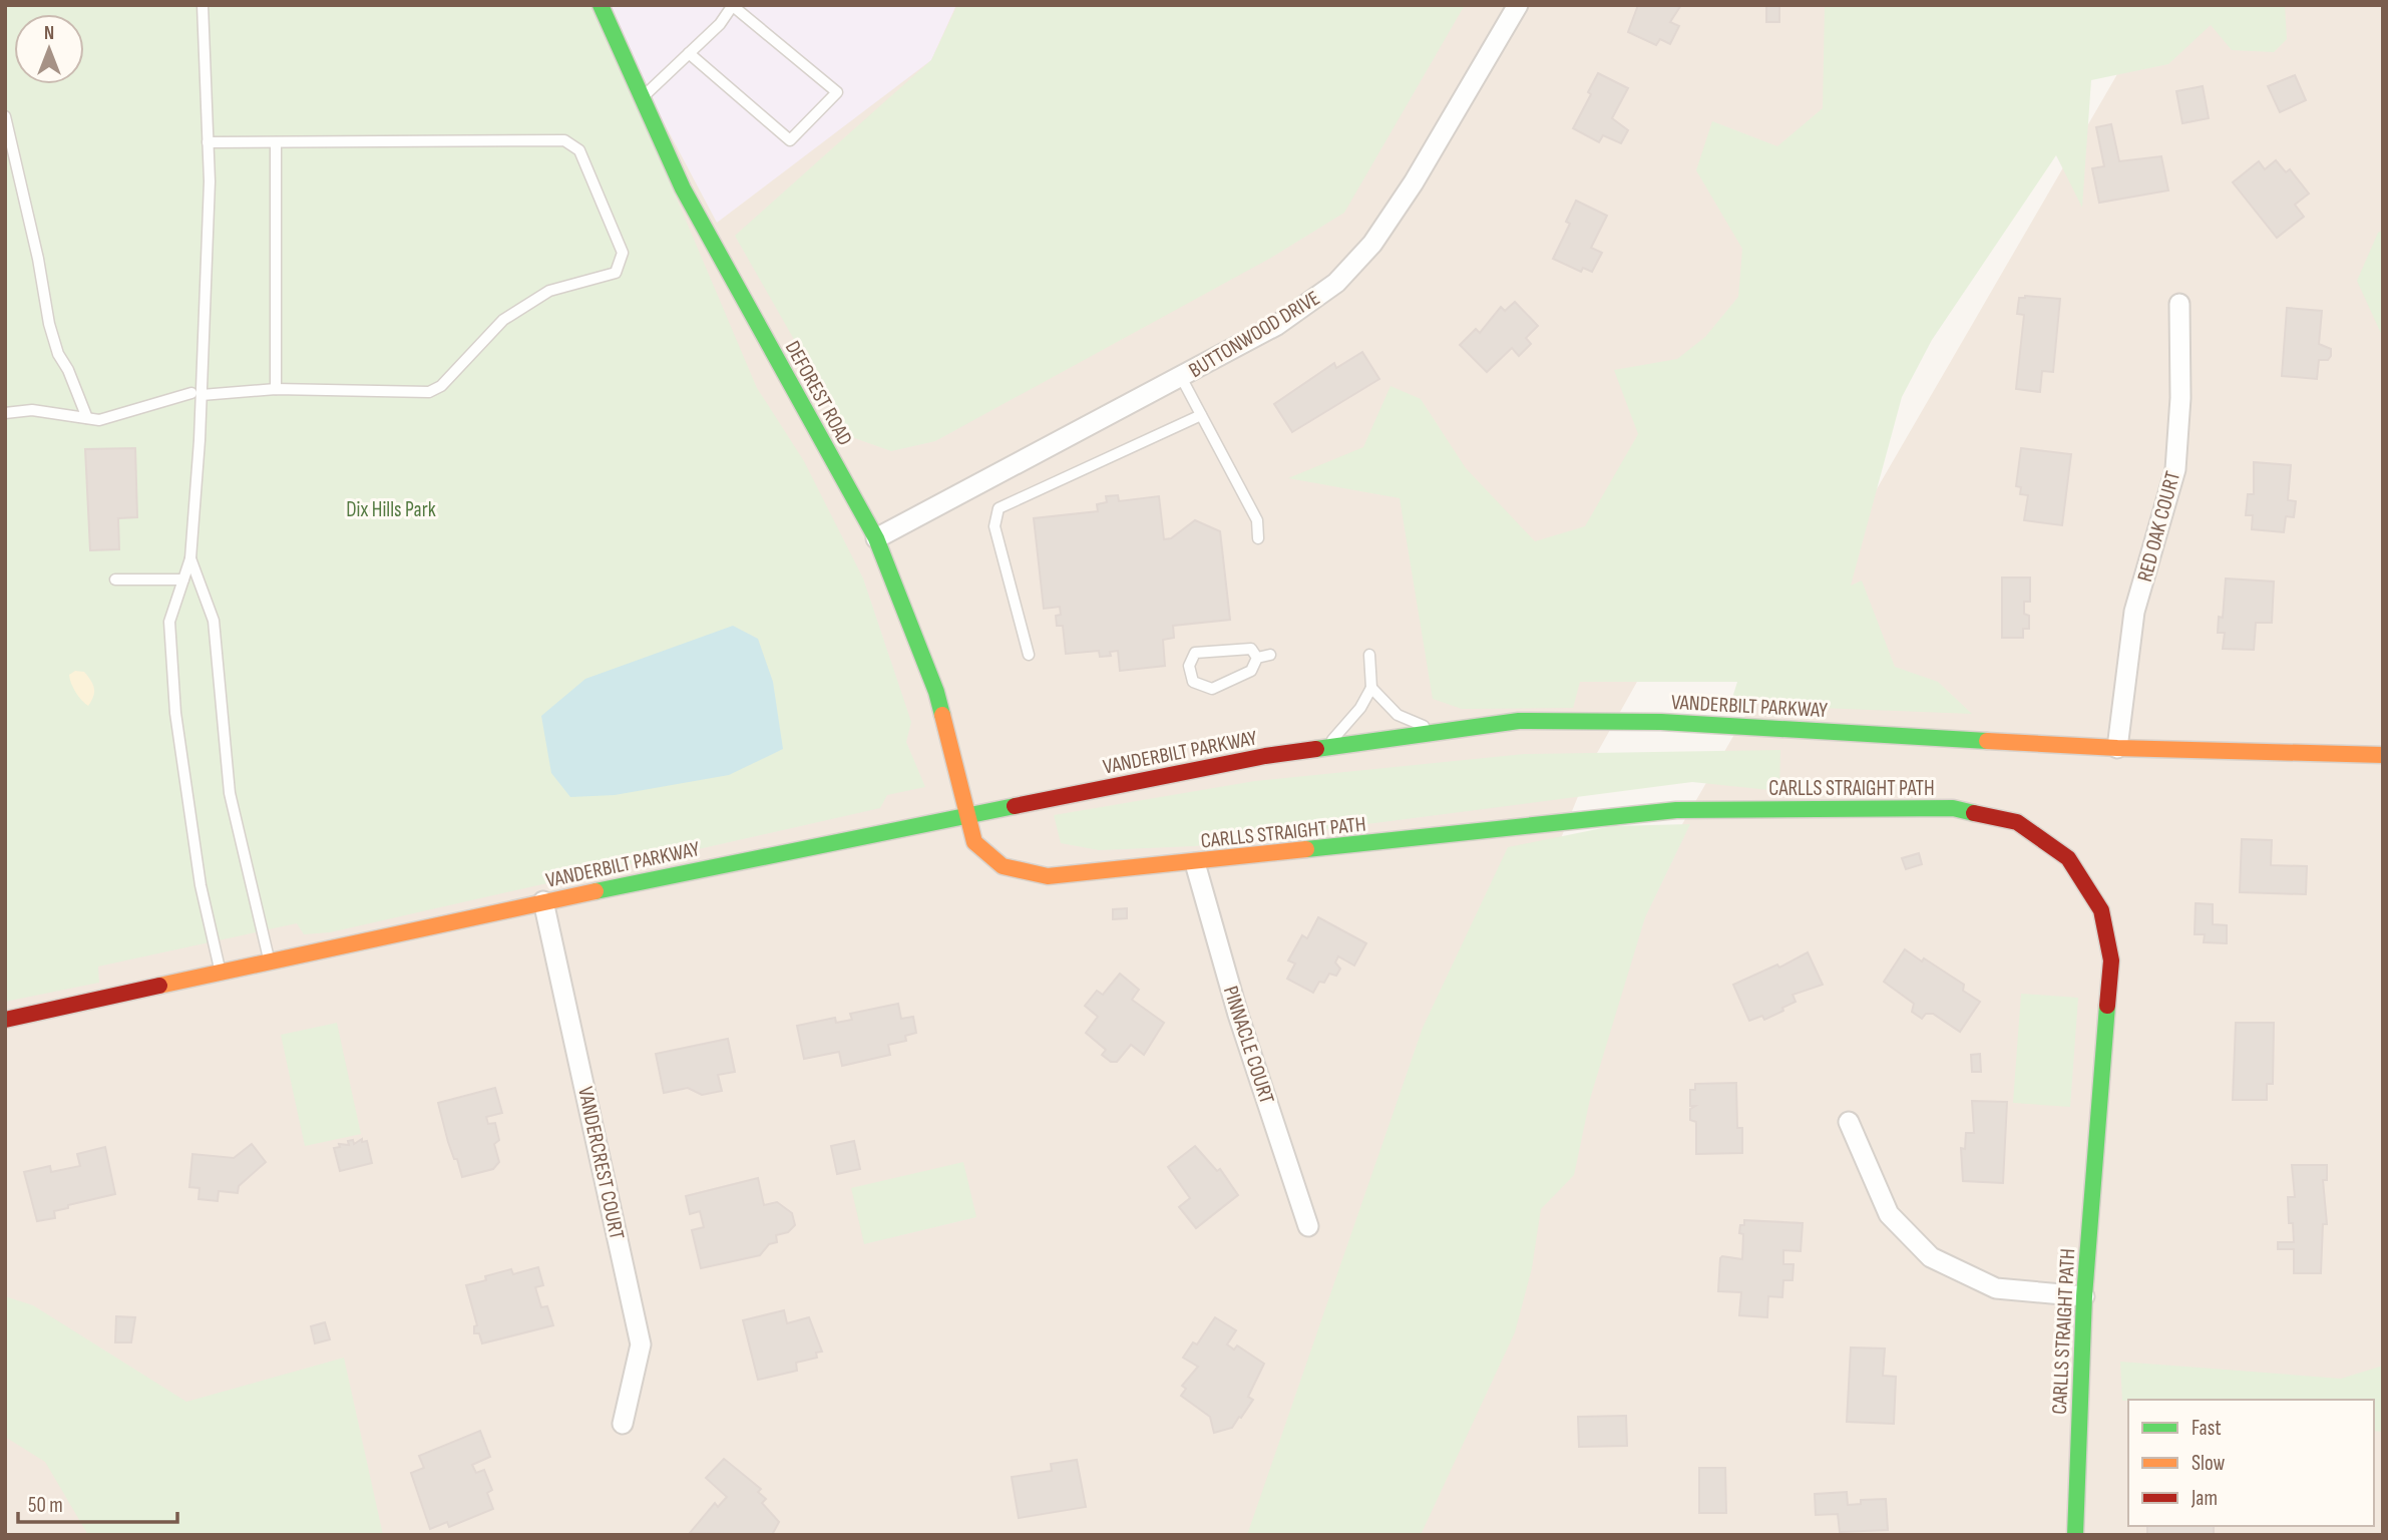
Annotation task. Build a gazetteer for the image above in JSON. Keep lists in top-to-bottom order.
{
  "streets": {
    "street": [
      "BUTTONWOOD DRIVE",
      "DEFOREST ROAD",
      "RED OAK COURT",
      "VANDERBILT PARKWAY",
      "CARLLS STRAIGHT PATH",
      "PINNACLE COURT",
      "VANDERCREST COURT"
    ]
  },
  "crossings": [
    ["BUTTONWOOD DRIVE", "DEFOREST ROAD"],
    ["DEFOREST ROAD", "VANDERBILT PARKWAY"],
    ["DEFOREST ROAD", "CARLLS STRAIGHT PATH"],
    ["RED OAK COURT", "VANDERBILT PARKWAY"],
    ["VANDERBILT PARKWAY", "CARLLS STRAIGHT PATH"],
    ["VANDERBILT PARKWAY", "VANDERCREST COURT"],
    ["CARLLS STRAIGHT PATH", "PINNACLE COURT"]
  ],
  "parks": ["Dix Hills Park"],
  "legend": ["Fast", "Slow", "Jam"],
  "scale_bar": "50 m",
  "north": "top"
}
